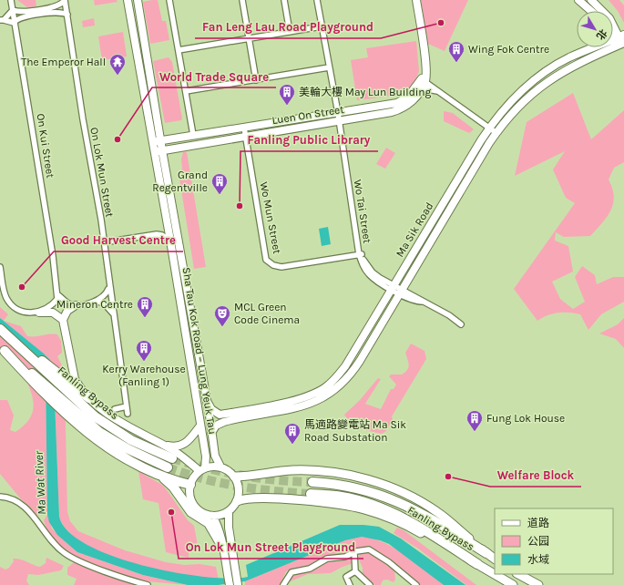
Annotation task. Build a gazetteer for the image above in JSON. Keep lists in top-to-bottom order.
{
  "streets": {
    "highway": ["Fanling Bypass"],
    "main road": ["Luen On Street", "Ma Sik Road", "Sha Tau Kok Road – Lung Yeuk Tau"],
    "street": [
      "On Kui Street",
      "On Lok Mun Street",
      "Wo Tai Street",
      "Wo Mun Street"
    ]
  },
  "crossings": [
    ["Luen On Street", "Wo Tai Street"],
    ["Luen On Street", "Wo Mun Street"],
    ["Luen On Street", "Sha Tau Kok Road – Lung Yeuk Tau"],
    ["Wo Tai Street", "Wo Mun Street"],
    ["Wo Tai Street", "Ma Sik Road"],
    ["Ma Sik Road", "Sha Tau Kok Road – Lung Yeuk Tau"]
  ],
  "water": ["Ma Wat River"],
  "places": {
    "other": [
      "Fan Leng Lau Road Playground",
      "World Trade Square",
      "Fanling Public Library",
      "Good Harvest Centre",
      "Welfare Block",
      "On Lok Mun Street Playground"
    ],
    "building": [
      "Wing Fok Centre",
      "美輪大樓 May Lun Building",
      "Grand Regentville",
      "Mineron Centre",
      "Kerry Warehouse (Fanling 1)",
      "Fung Lok House",
      "馬適路變電站 Ma Sik Road Substation"
    ],
    "temple": ["The Emperor Hall"],
    "theatre": ["MCL Green Code Cinema"]
  },
  "legend": ["道路", "公园", "水域"],
  "north": "bottom right"
}
